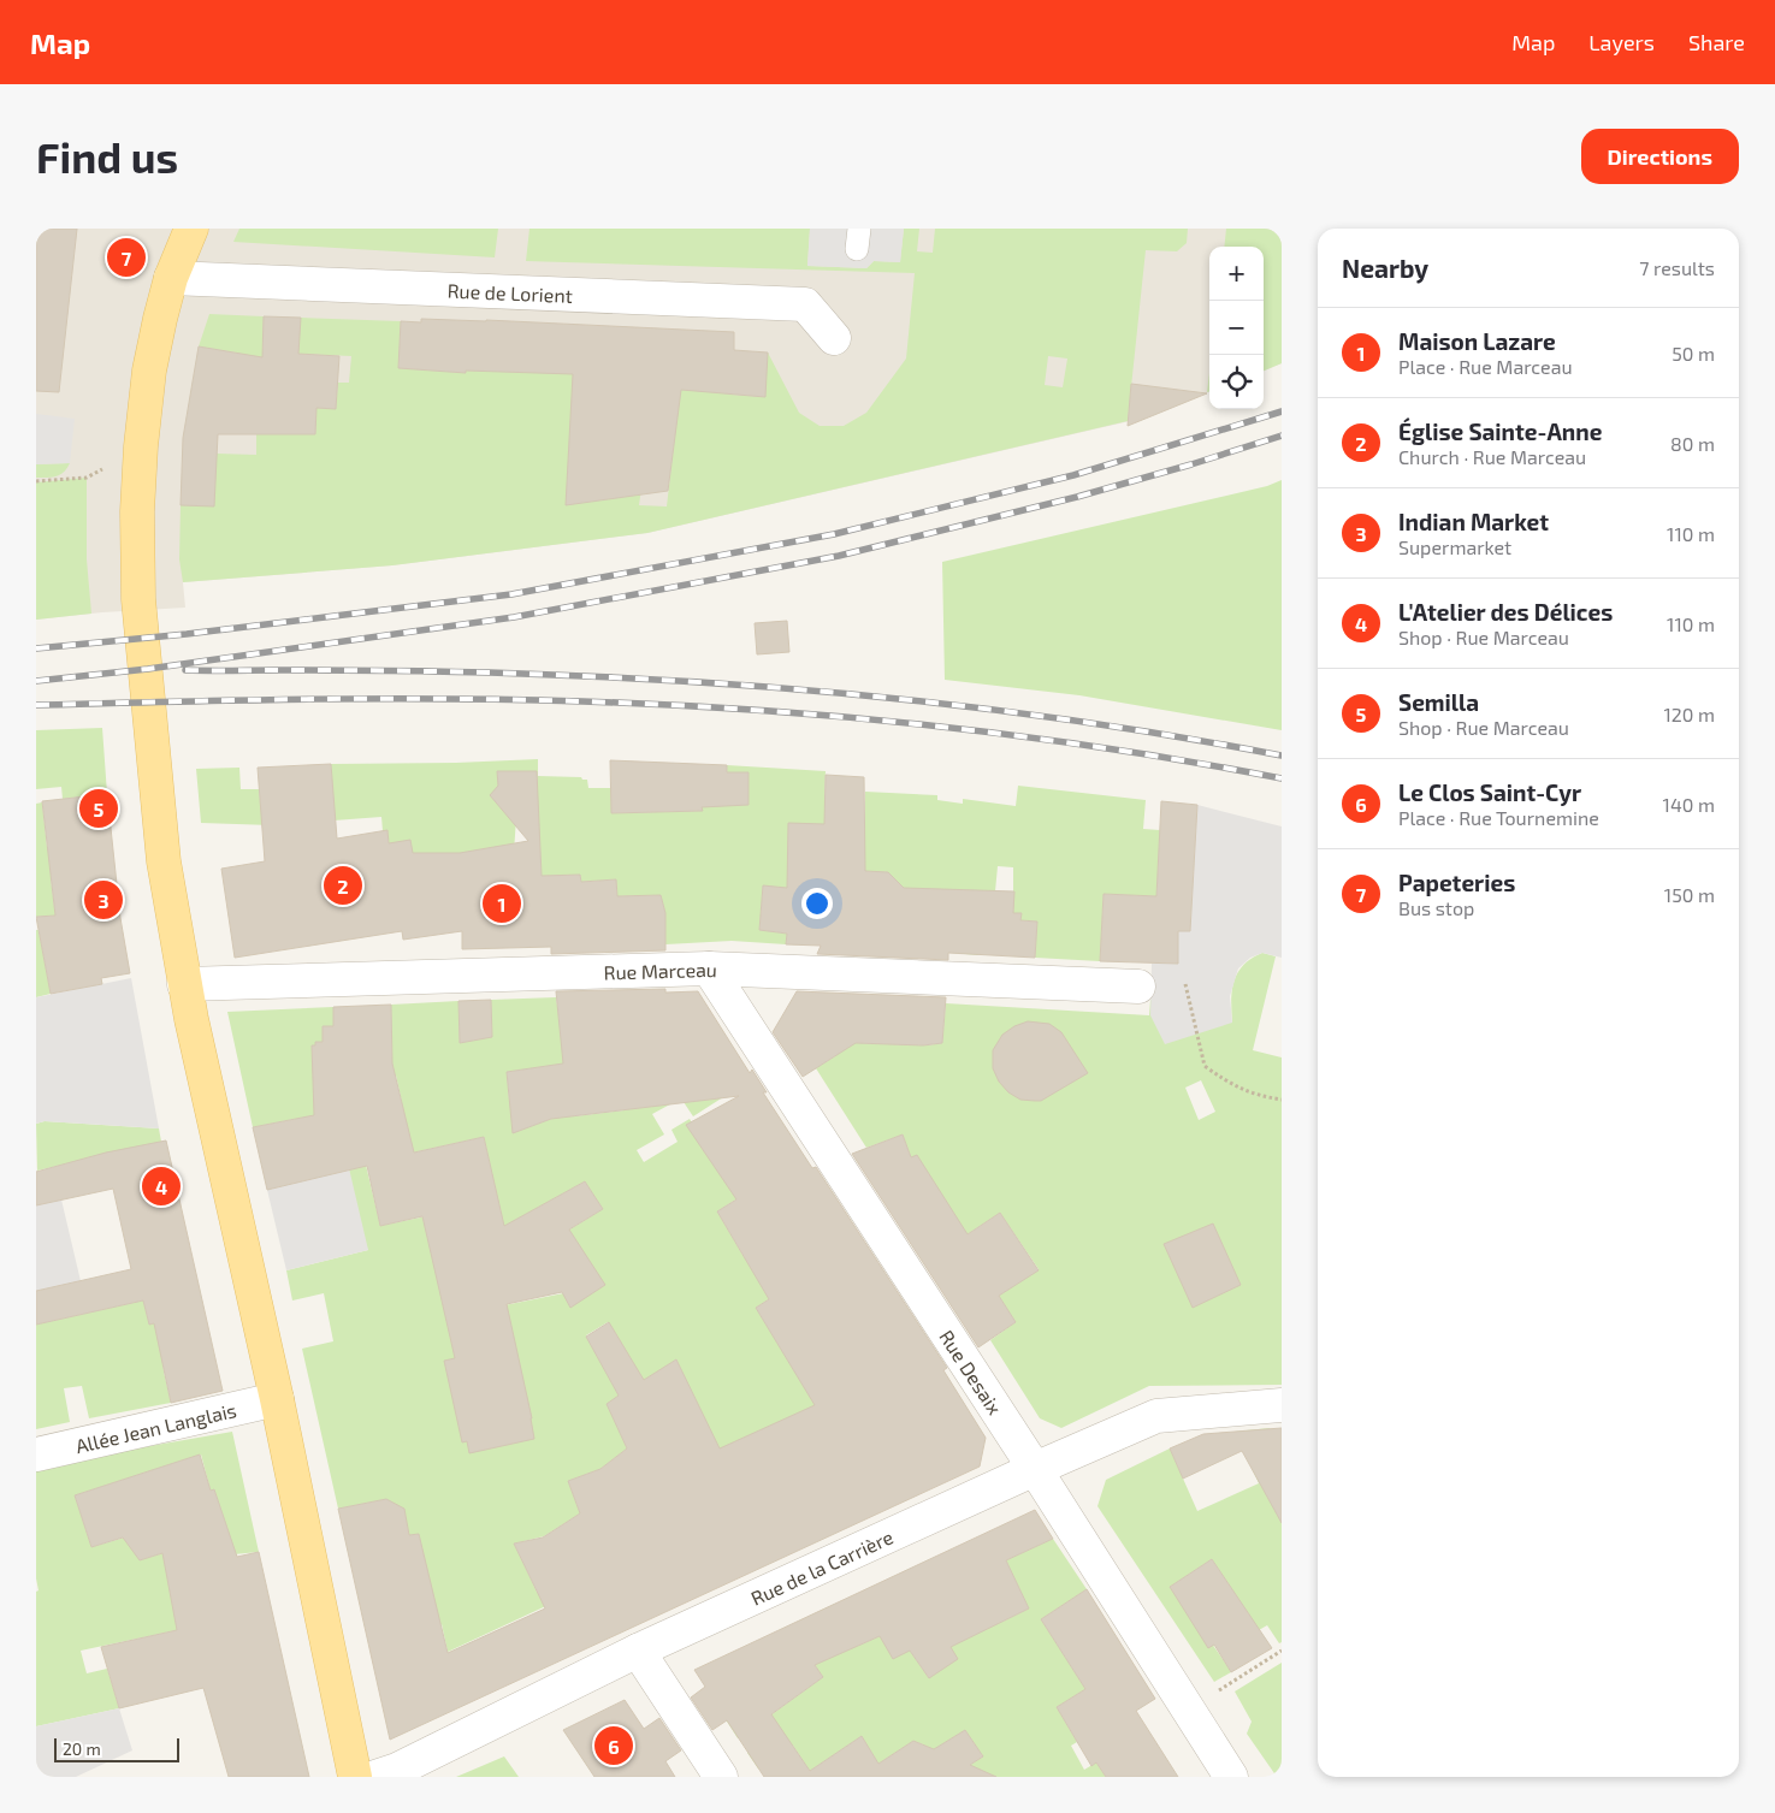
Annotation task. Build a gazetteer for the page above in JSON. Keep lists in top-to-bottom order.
{
  "streets": {
    "street": [
      "Rue de Lorient",
      "Rue Marceau",
      "Rue Desaix",
      "Allée Jean Langlais",
      "Rue de la Carrière"
    ]
  },
  "crossings": [
    ["Rue Marceau", "Rue Desaix"],
    ["Rue Desaix", "Rue de la Carrière"]
  ],
  "scale_bar": "20 m",
  "page": {
    "header": "Map",
    "nav": ["Map", "Layers", "Share"],
    "buttons": "Directions",
    "title": "Find us",
    "heading": ["Nearby", "7 results"],
    "pins": [
      "7",
      "5",
      "2",
      "3",
      "1",
      "4",
      "6"
    ],
    "map_buttons": ["+", "−"],
    "list": [
      {
        "mark": "1",
        "name": "Maison Lazare",
        "note": "Place · Rue Marceau",
        "value": "50 m"
      },
      {
        "mark": "2",
        "name": "Église Sainte-Anne",
        "note": "Church · Rue Marceau",
        "value": "80 m"
      },
      {
        "mark": "3",
        "name": "Indian Market",
        "note": "Supermarket",
        "value": "110 m"
      },
      {
        "mark": "4",
        "name": "L'Atelier des Délices",
        "note": "Shop · Rue Marceau",
        "value": "110 m"
      },
      {
        "mark": "5",
        "name": "Semilla",
        "note": "Shop · Rue Marceau",
        "value": "120 m"
      },
      {
        "mark": "6",
        "name": "Le Clos Saint-Cyr",
        "note": "Place · Rue Tournemine",
        "value": "140 m"
      },
      {
        "mark": "7",
        "name": "Papeteries",
        "note": "Bus stop",
        "value": "150 m"
      }
    ],
    "scale": "20 m"
  }
}
